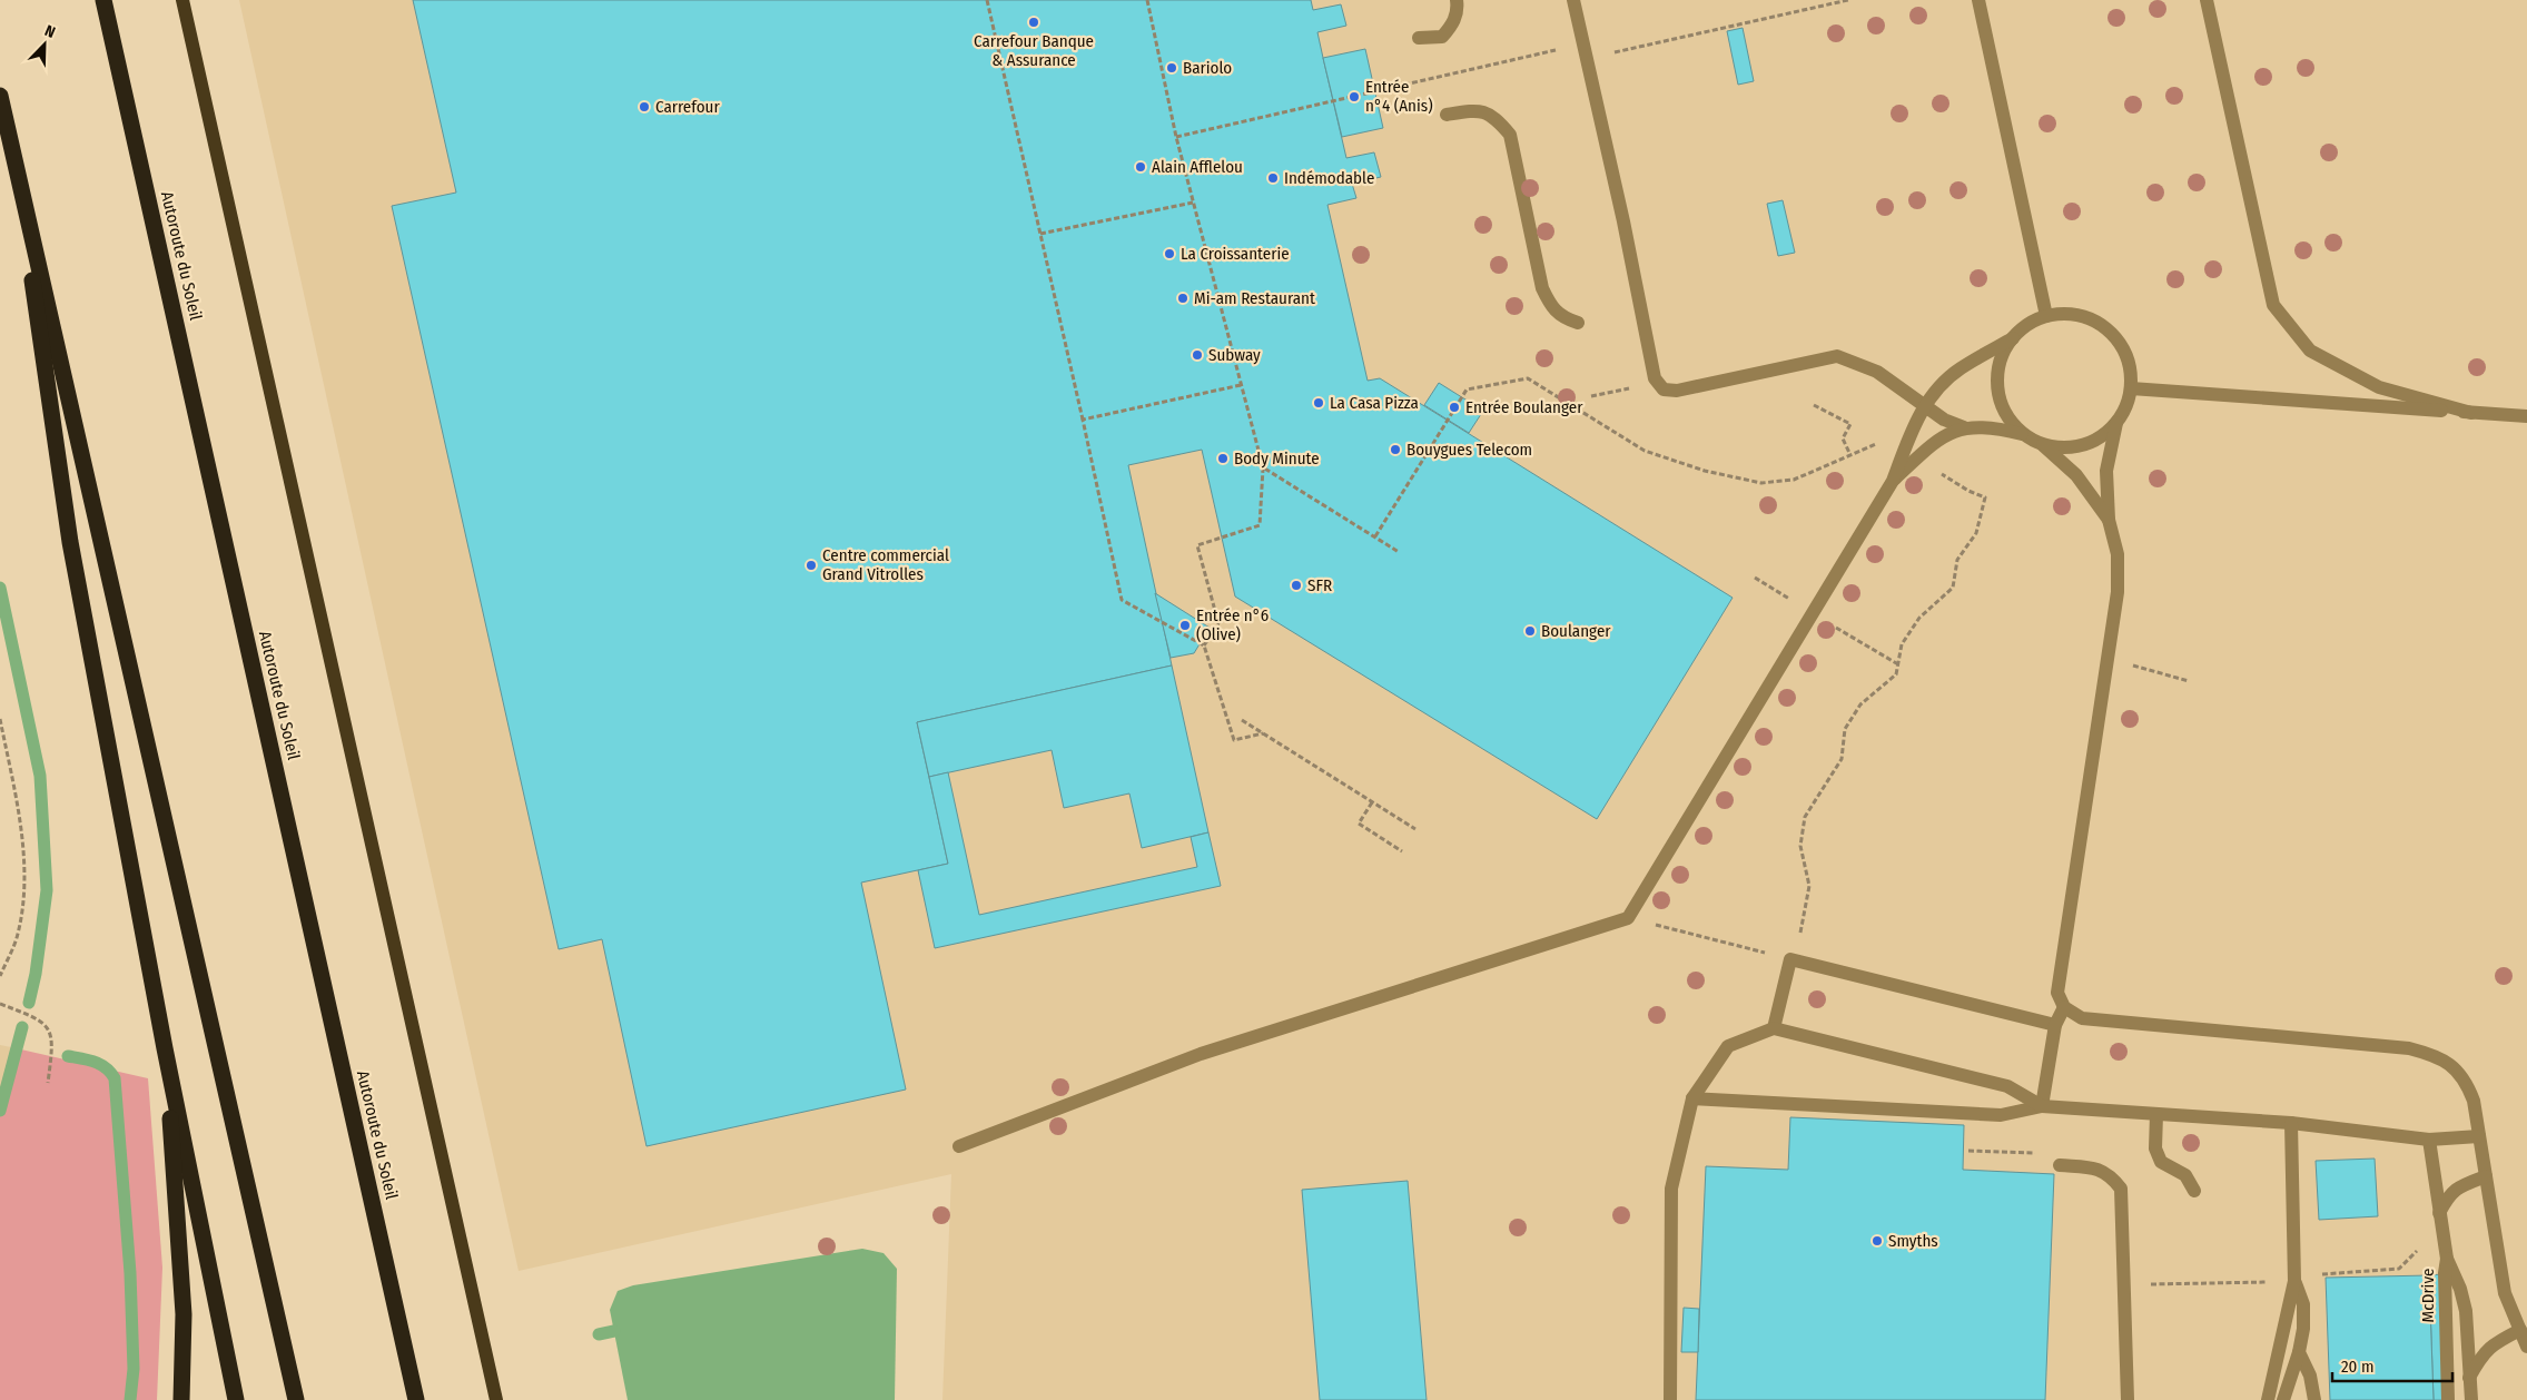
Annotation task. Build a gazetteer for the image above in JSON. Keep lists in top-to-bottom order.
{
  "streets": {
    "highway": ["Autoroute du Soleil"],
    "street": ["McDrive"]
  },
  "places": [
    "Carrefour Banque & Assurance",
    "Bariolo",
    "Entrée n°4 (Anis)",
    "Carrefour",
    "Alain Afflelou",
    "Indémodable",
    "La Croissanterie",
    "Mi-am Restaurant",
    "Subway",
    "La Casa Pizza",
    "Entrée Boulanger",
    "Bouygues Telecom",
    "Body Minute",
    "Centre commercial Grand Vitrolles",
    "SFR",
    "Entrée n°6 (Olive)",
    "Boulanger",
    "Smyths"
  ],
  "scale_bar": "20 m",
  "north": "top right"
}
